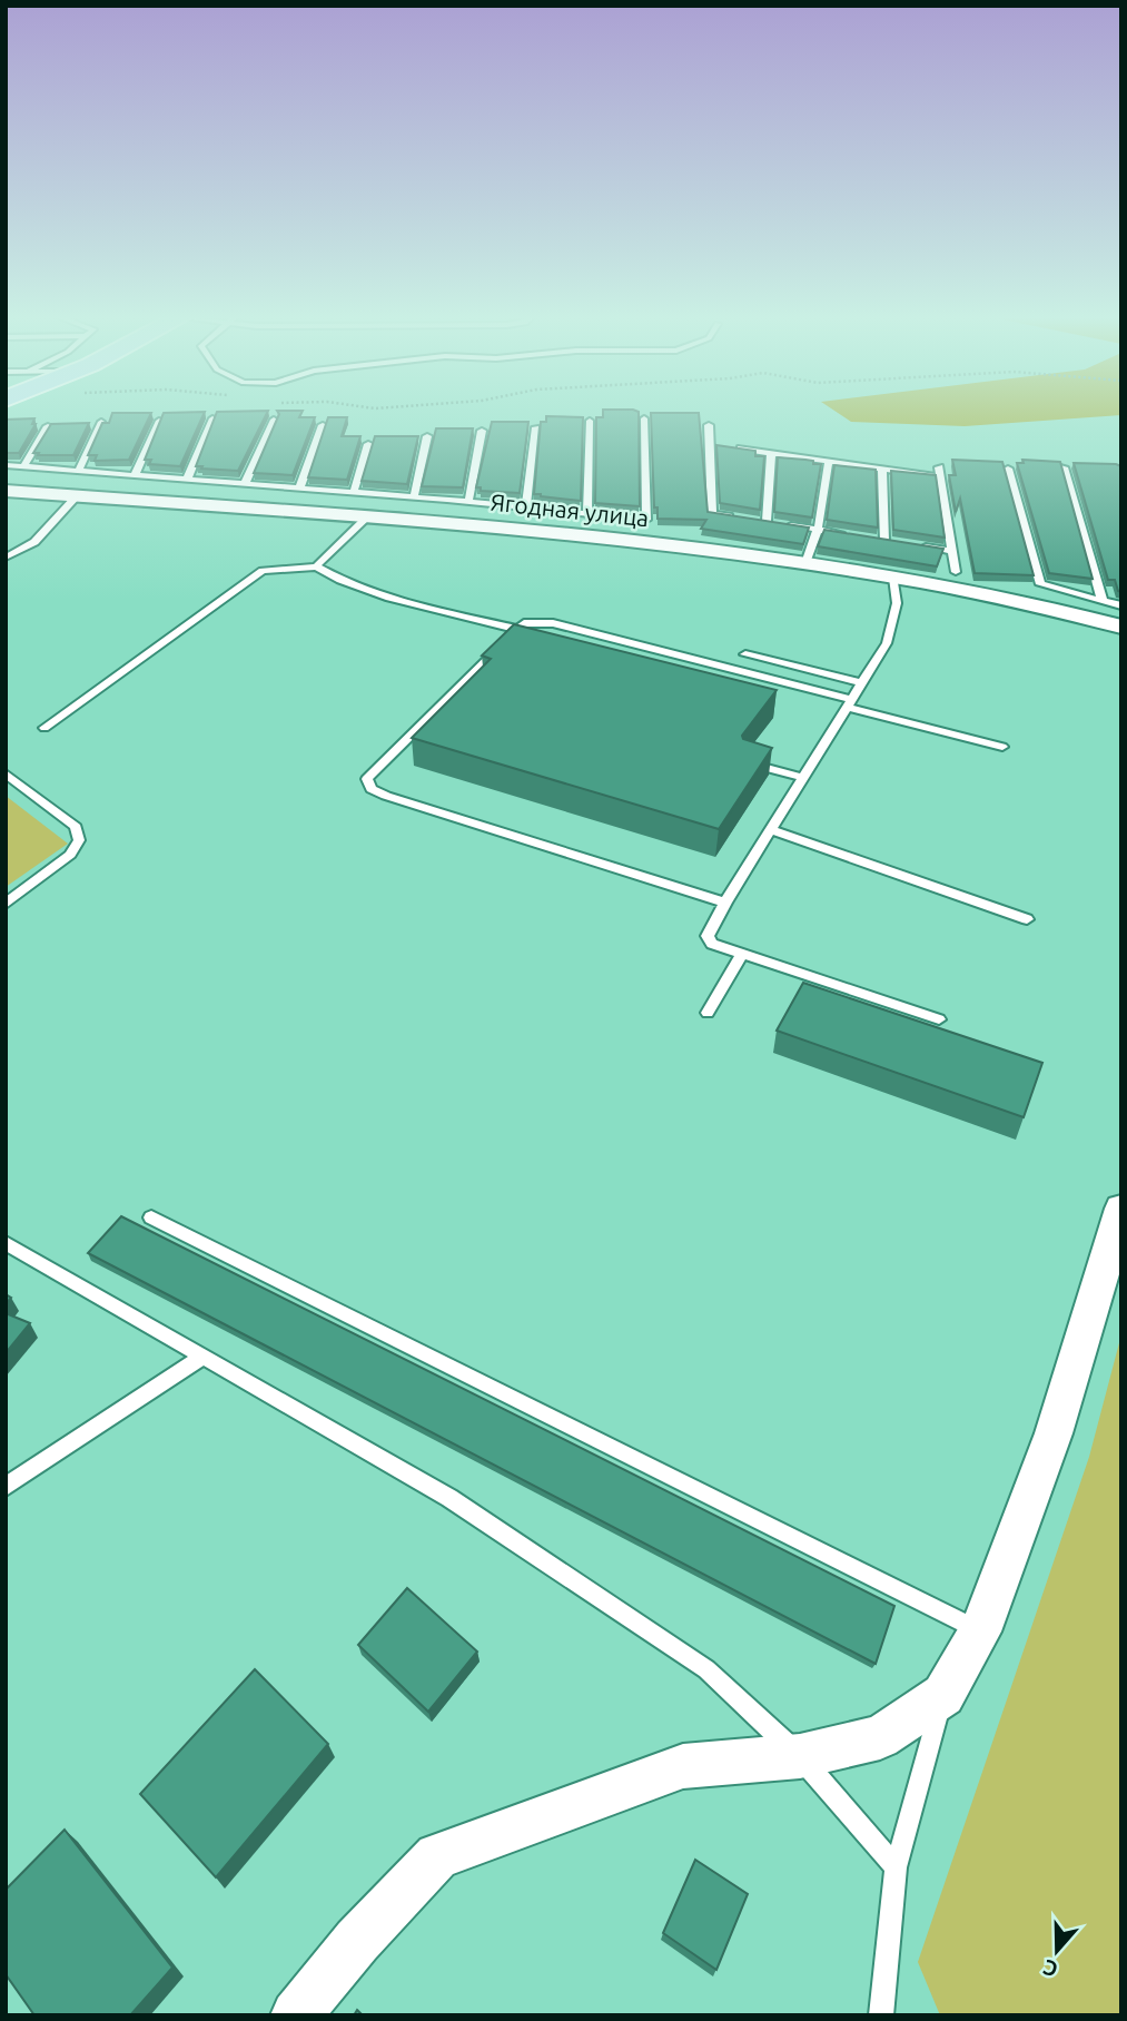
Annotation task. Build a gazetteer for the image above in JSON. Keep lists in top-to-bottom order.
{
  "streets": {
    "street": ["Ягодная улица"]
  },
  "north": "bottom"
}
